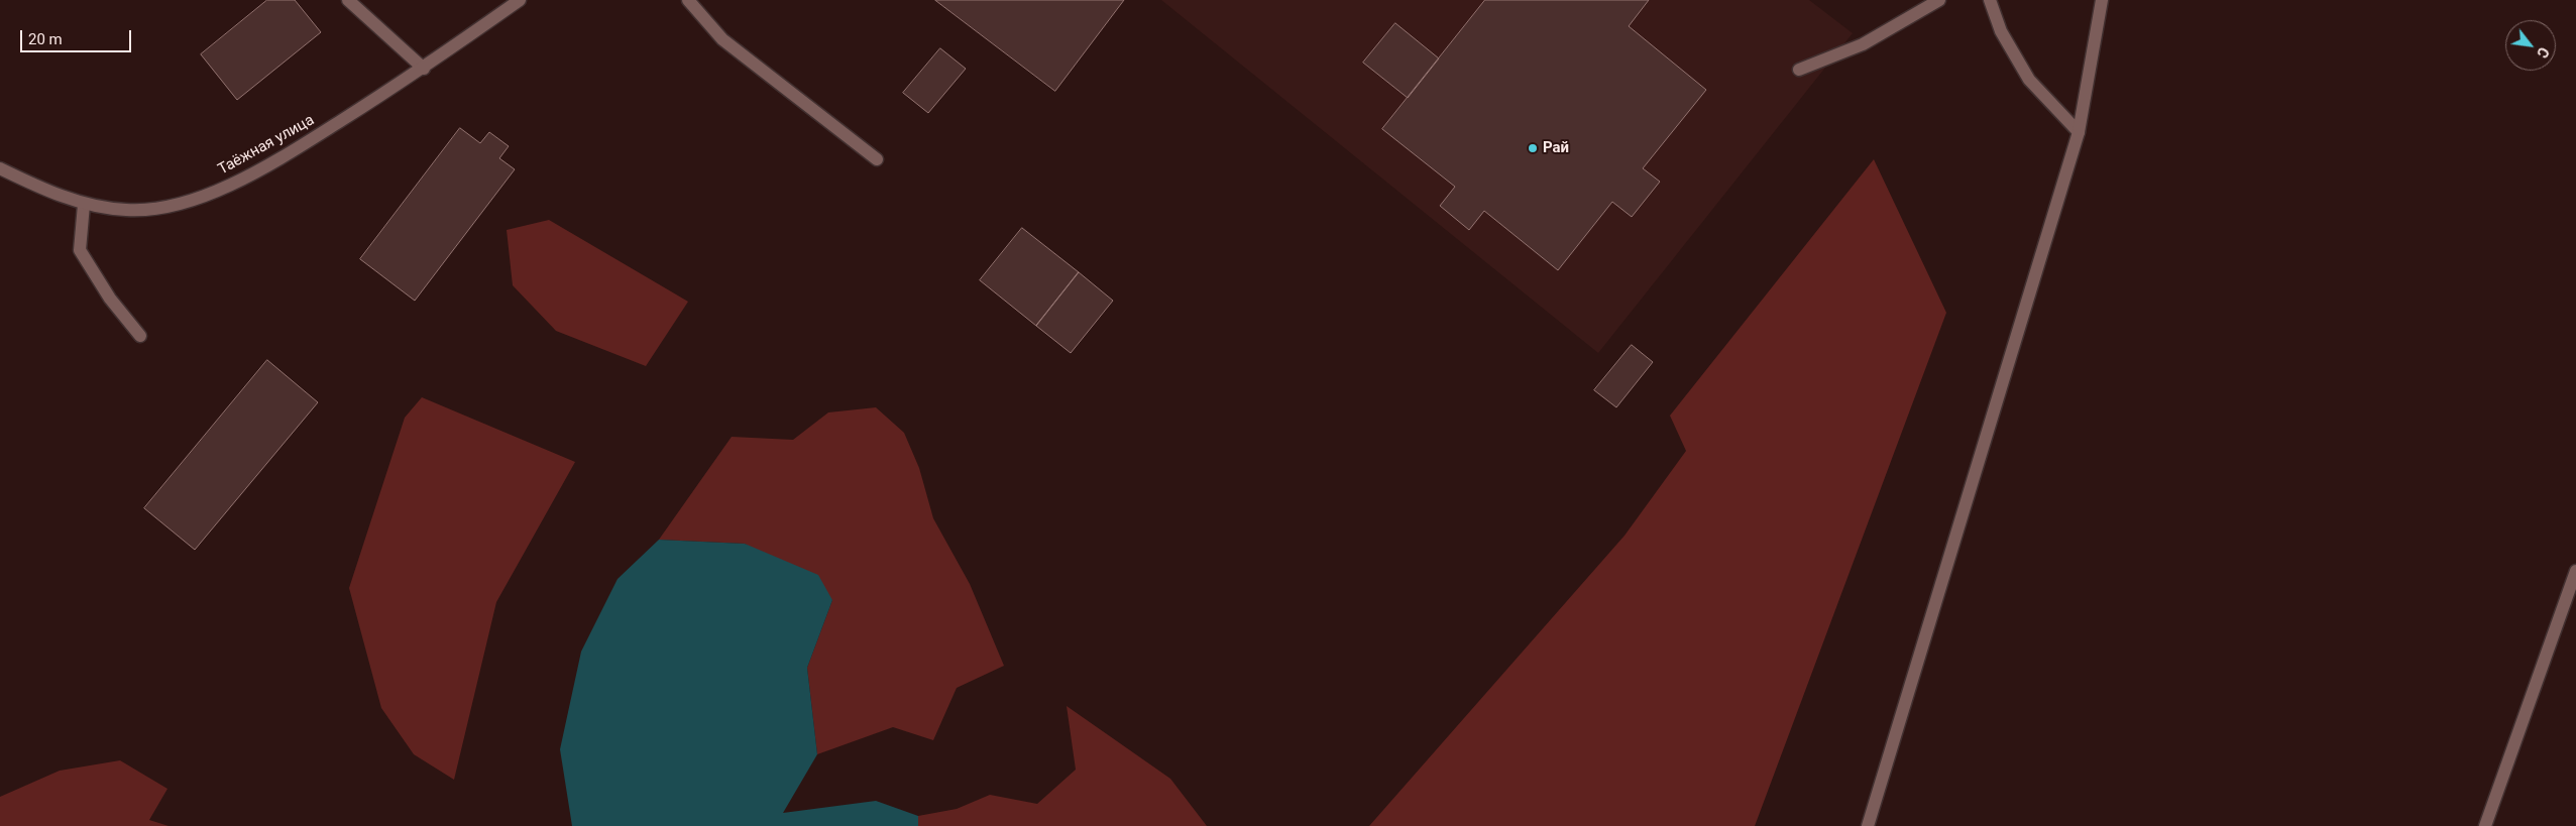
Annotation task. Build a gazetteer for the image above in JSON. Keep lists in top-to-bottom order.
{
  "streets": {
    "street": ["Таёжная улица"]
  },
  "places": ["Рай"],
  "scale_bar": "20 m",
  "north": "bottom right"
}
